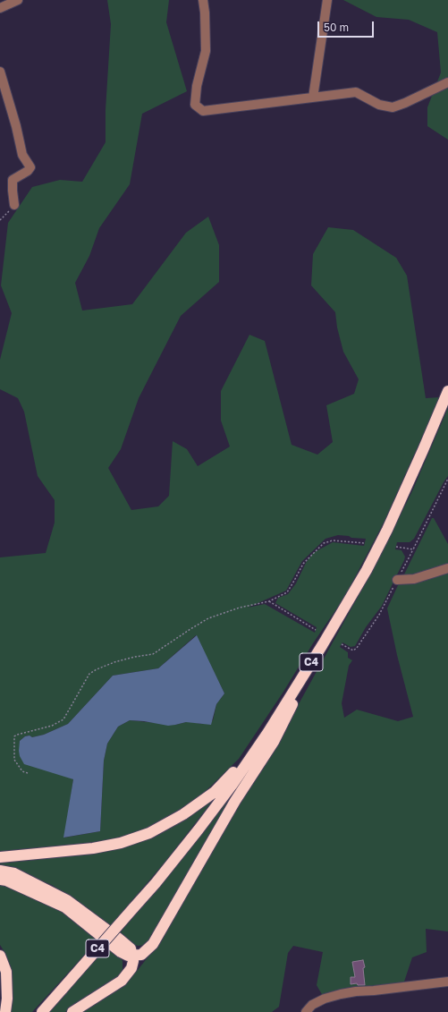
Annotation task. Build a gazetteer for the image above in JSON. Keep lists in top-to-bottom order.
{
  "streets": {
    "highway": ["C4"]
  },
  "scale_bar": "50 m"
}
